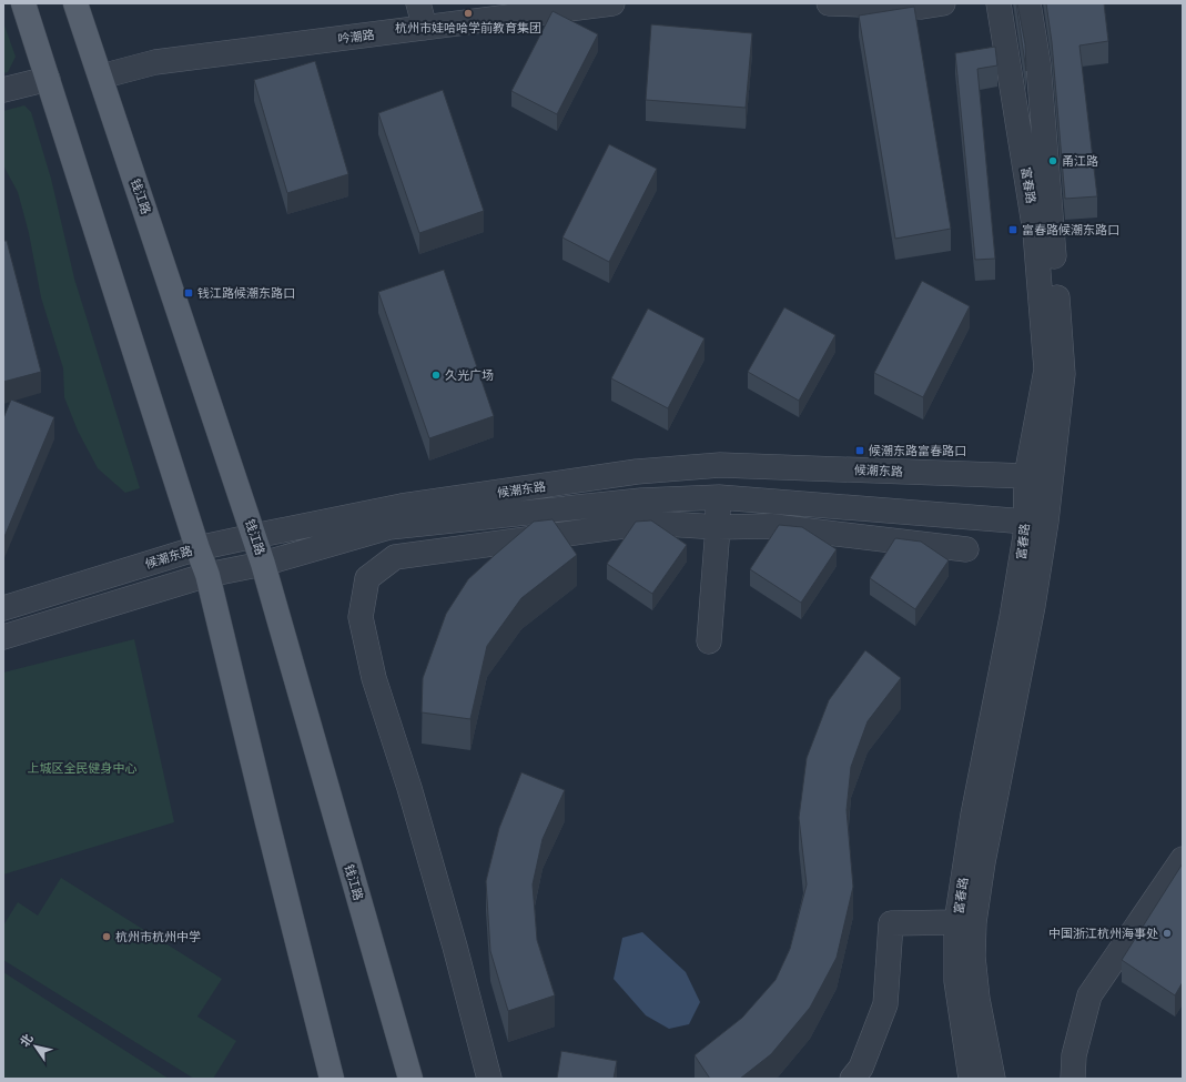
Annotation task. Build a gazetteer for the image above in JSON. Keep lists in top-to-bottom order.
{
  "streets": {
    "main road": ["钱江路"],
    "street": ["吟潮路", "富春路", "候潮东路"]
  },
  "crossings": [
    ["吟潮路", "钱江路"],
    ["富春路", "候潮东路"],
    ["钱江路", "候潮东路"]
  ],
  "parks": ["上城区全民健身中心"],
  "places": {
    "other": [
      "杭州市娃哈哈学前教育集团",
      "甬江路",
      "久光广场",
      "中国浙江杭州海事处",
      "杭州市杭州中学"
    ],
    "transit": ["富春路候潮东路口", "钱江路候潮东路口", "候潮东路富春路口"]
  },
  "north": "top left"
}
